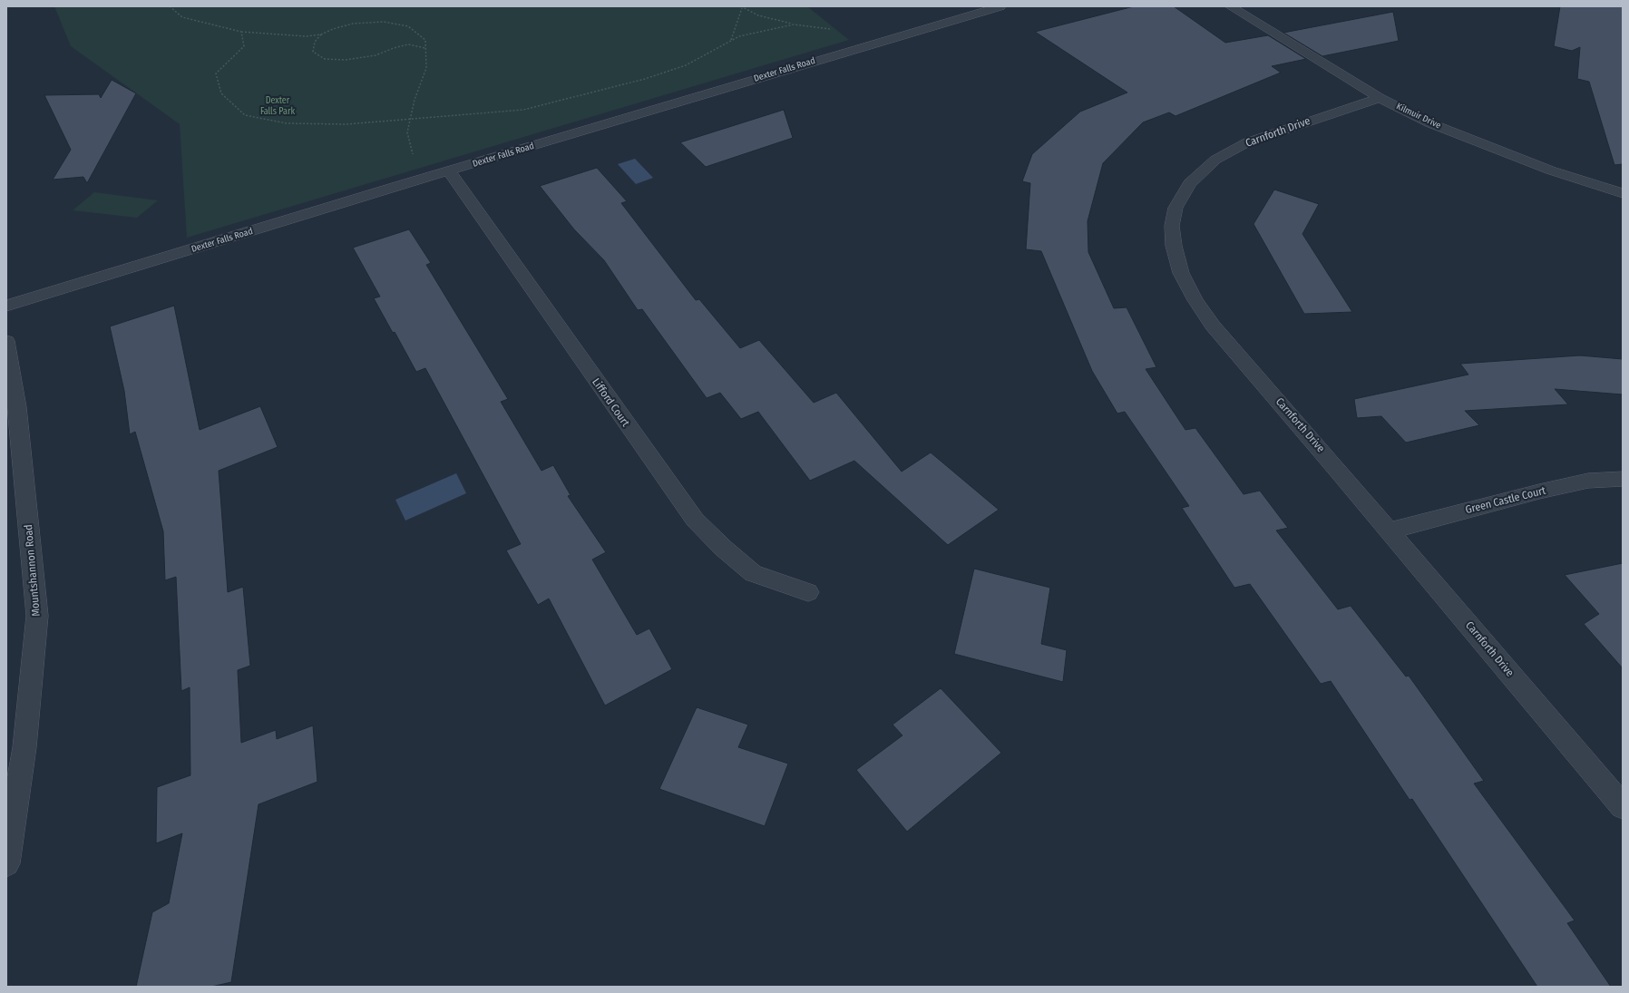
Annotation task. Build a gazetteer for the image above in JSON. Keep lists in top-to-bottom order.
{
  "streets": {
    "street": [
      "Dexter Falls Road",
      "Kilmuir Drive",
      "Carnforth Drive",
      "Lifford Court",
      "Green Castle Court",
      "Mountshannon Road"
    ]
  },
  "crossings": [
    ["Dexter Falls Road", "Lifford Court"],
    ["Kilmuir Drive", "Carnforth Drive"],
    ["Carnforth Drive", "Green Castle Court"]
  ],
  "parks": ["Dexter Falls Park"]
}
